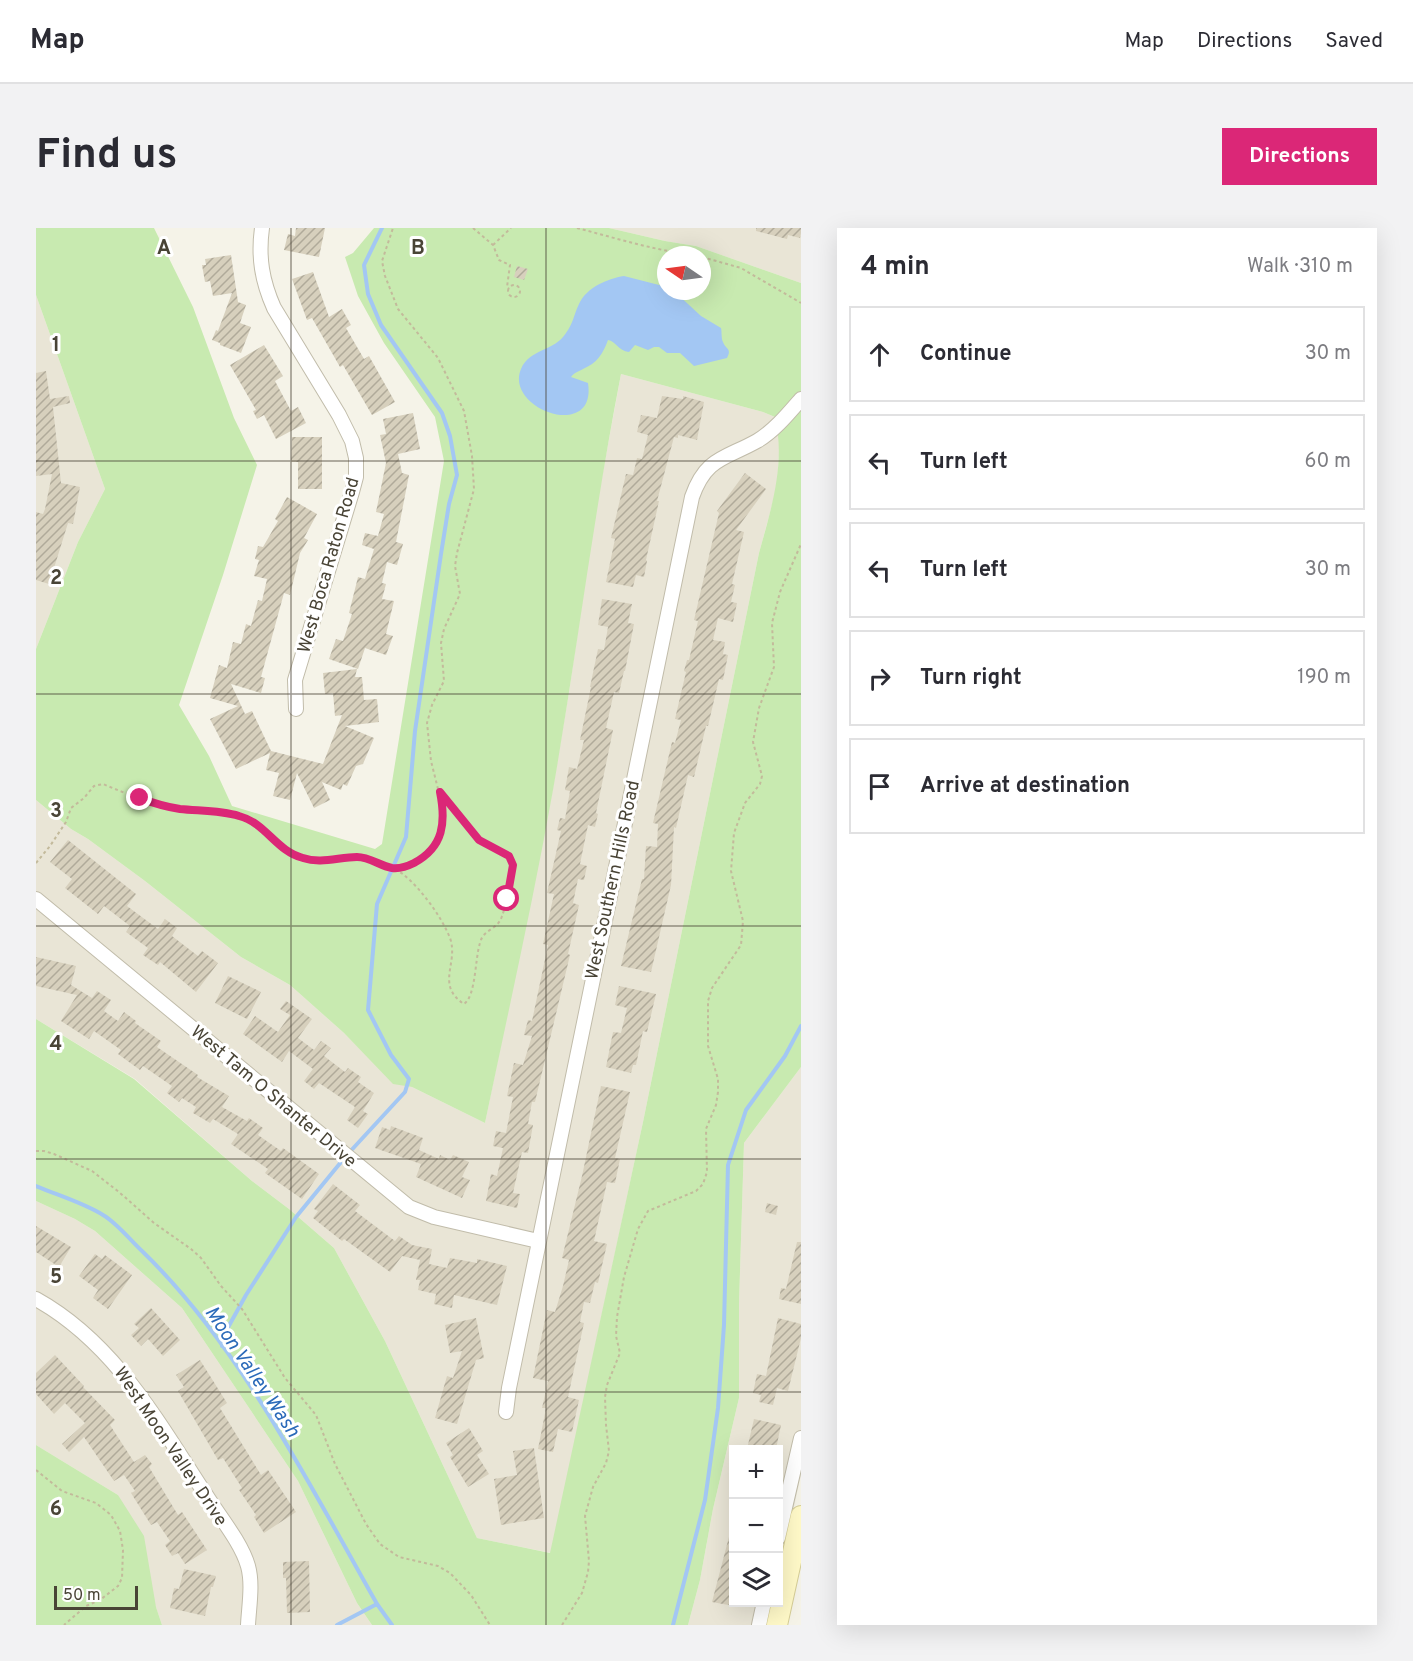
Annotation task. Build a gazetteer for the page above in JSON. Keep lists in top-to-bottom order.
{
  "streets": {
    "street": [
      "West Boca Raton Road",
      "West Southern Hills Road",
      "West Tam O Shanter Drive",
      "West Moon Valley Drive"
    ]
  },
  "crossings": [
    ["West Southern Hills Road", "West Tam O Shanter Drive"]
  ],
  "water": ["Moon Valley Wash"],
  "scale_bar": "50 m",
  "north": "left",
  "page": {
    "header": "Map",
    "nav": ["Map", "Directions", "Saved"],
    "buttons": "Directions",
    "title": "Find us",
    "heading": ["4 min", "Walk · 310 m"],
    "list": [
      ["Continue", "30 m"],
      ["Turn left", "60 m"],
      ["Turn left", "30 m"],
      ["Turn right", "190 m"],
      "Arrive at destination"
    ],
    "map_buttons": ["+", "−"],
    "scale": "50 m"
  },
  "grid": {
    "columns": ["A", "B"],
    "rows": [
      "1",
      "2",
      "3",
      "4",
      "5",
      "6"
    ]
  }
}
